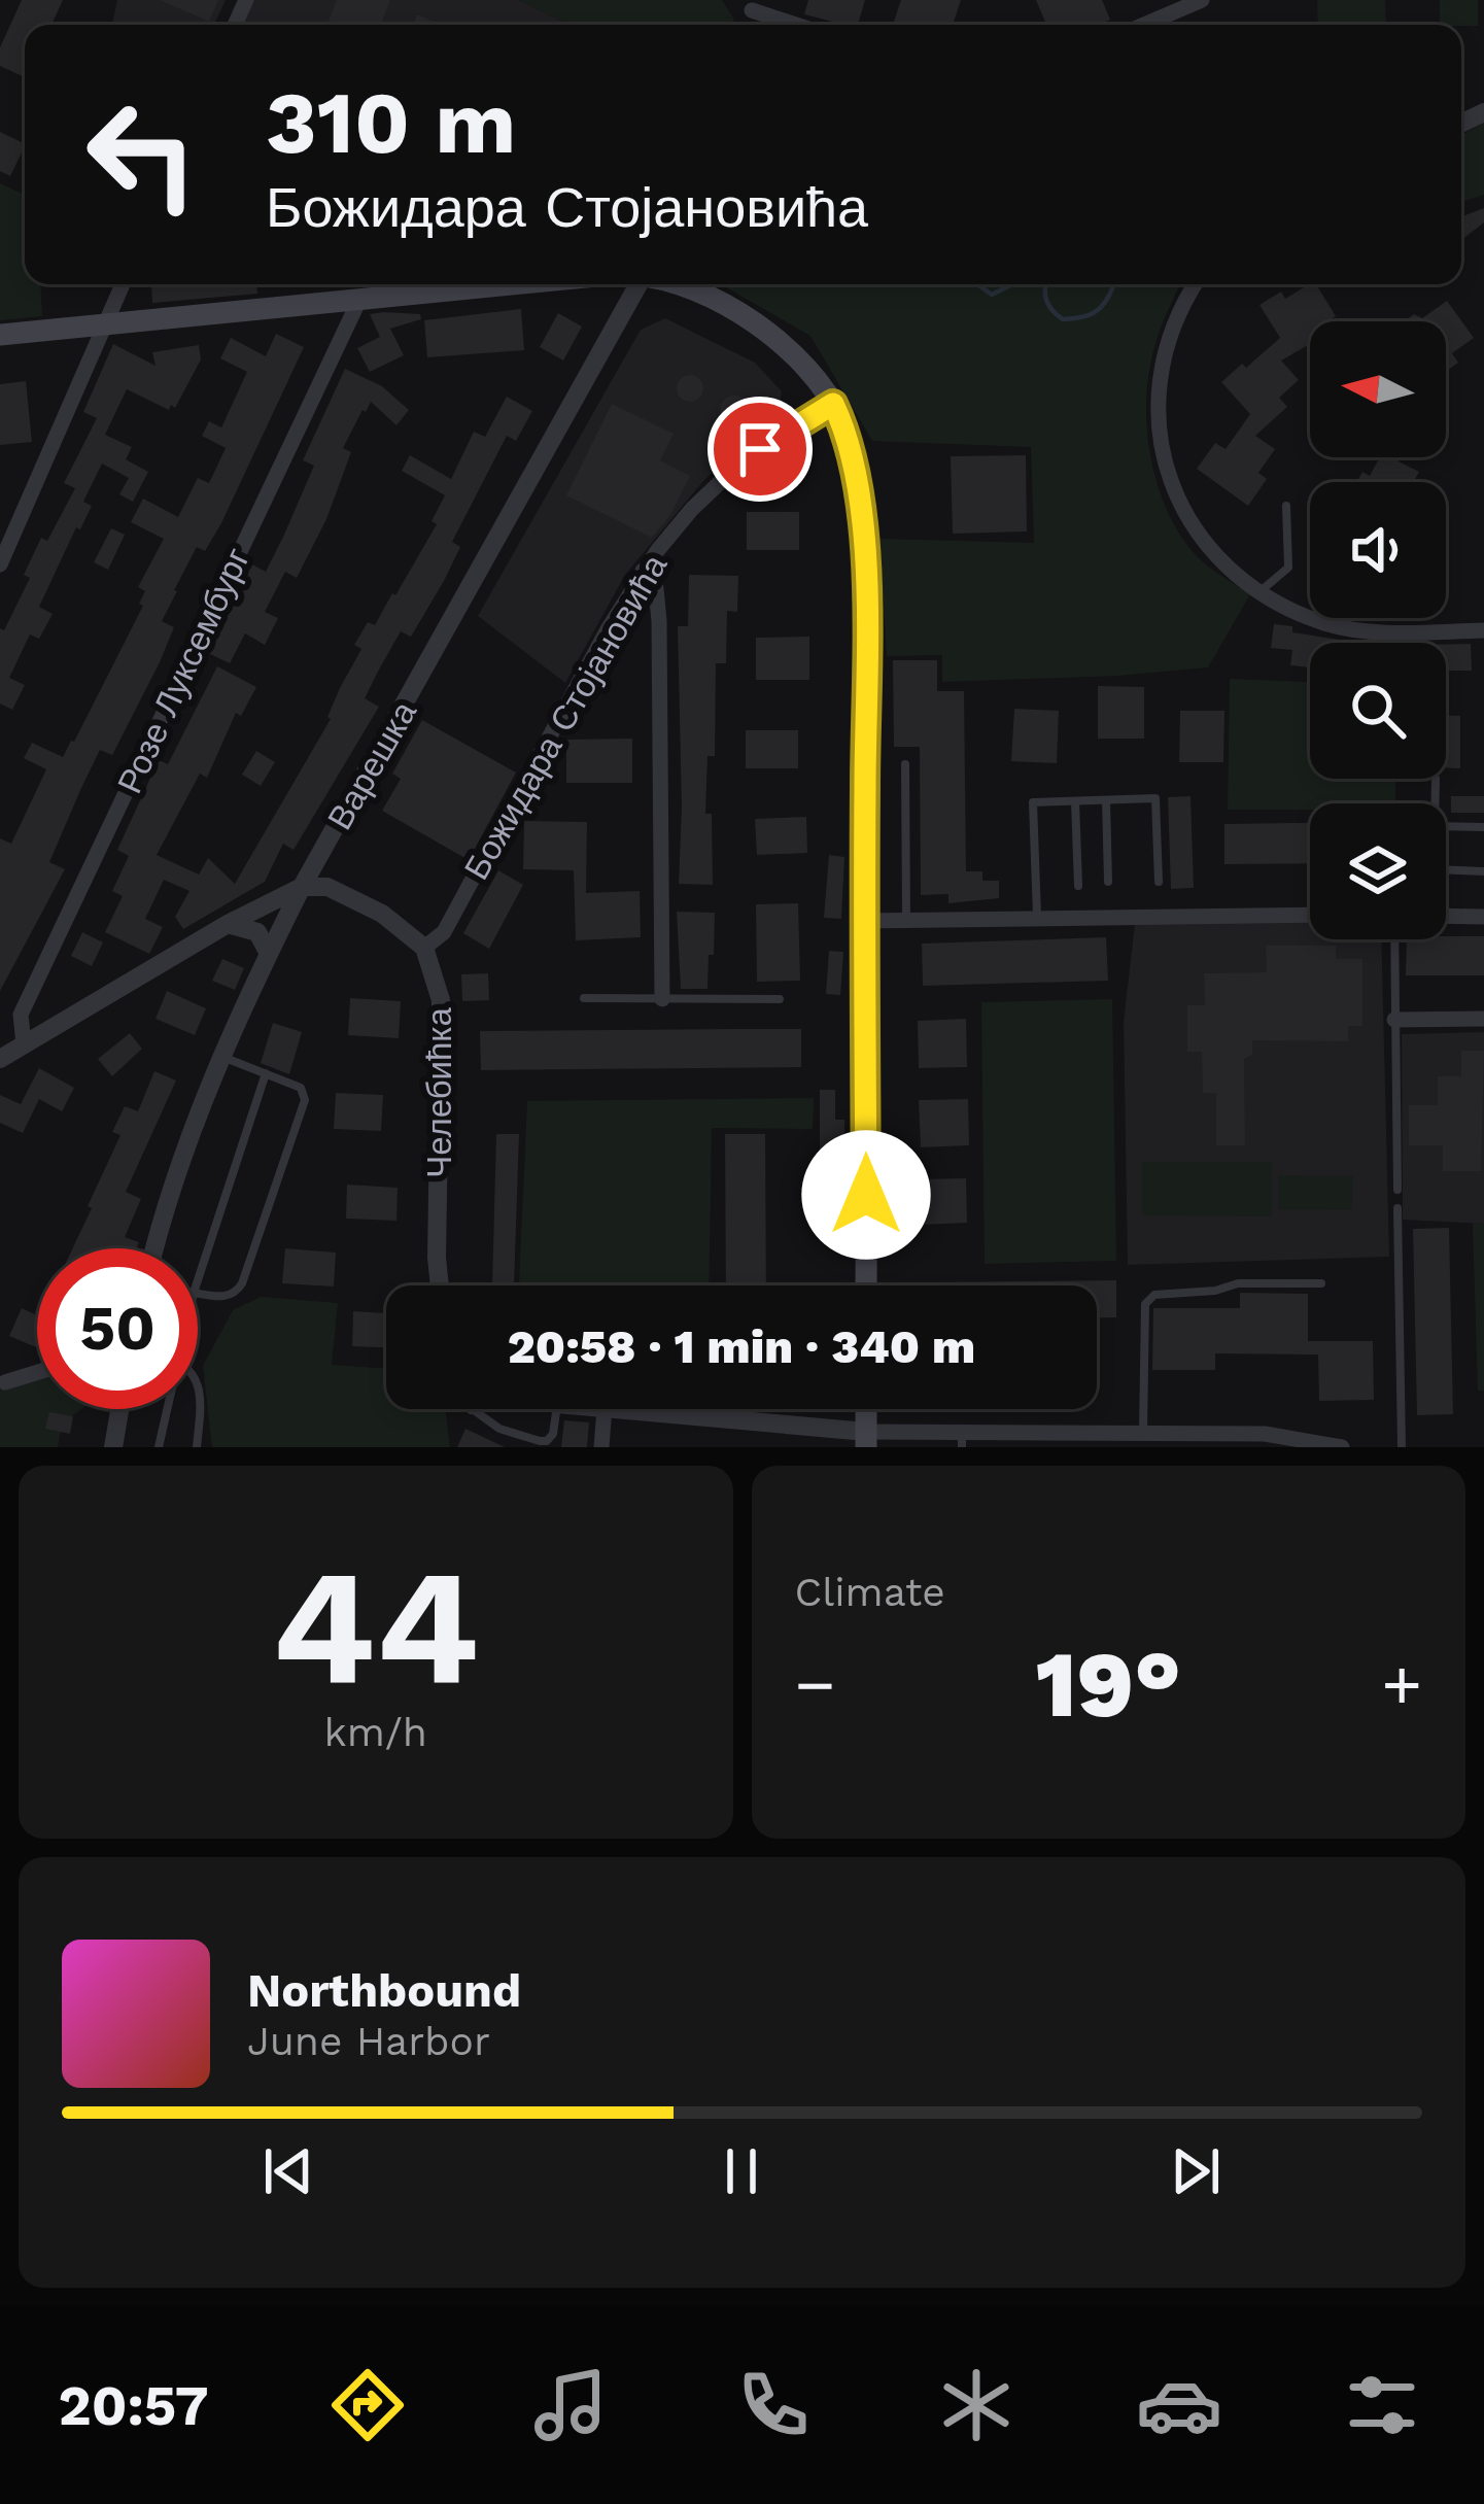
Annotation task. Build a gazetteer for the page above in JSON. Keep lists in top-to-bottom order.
{
  "streets": {
    "street": [
      "Розе Луксембург",
      "Божидара Стојановића",
      "Варешка",
      "Челебићка"
    ]
  },
  "crossings": [
    ["Божидара Стојановића", "Челебићка"]
  ],
  "north": "left",
  "page": {
    "turn": ["310 m", "Божидара Стојановића"],
    "limit": "50",
    "trip": "20:58 · 1 min · 340 m",
    "tile": [
      ["44", "km/h"],
      "Climate"
    ],
    "heat": ["−", "19°", "+"],
    "song": ["Northbound", "June Harbor"],
    "tabs": "20:57"
  }
}
